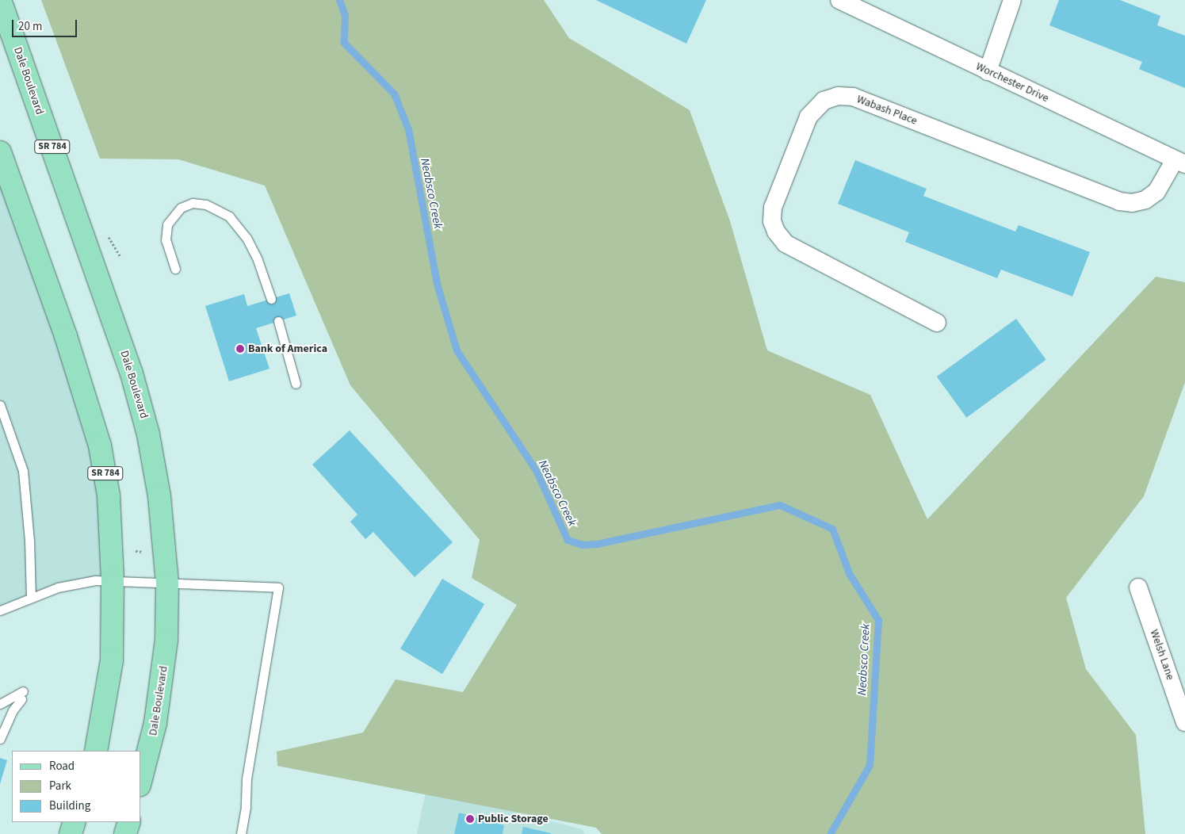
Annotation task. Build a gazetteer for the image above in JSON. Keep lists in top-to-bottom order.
{
  "streets": {
    "main road": ["Dale Boulevard", "SR 784"],
    "street": ["Worchester Drive", "Wabash Place", "Welsh Lane"]
  },
  "crossings": [
    ["Worchester Drive", "Wabash Place"]
  ],
  "water": ["Neabsco Creek"],
  "places": ["Bank of America", "Public Storage"],
  "legend": ["Road", "Park", "Building"],
  "scale_bar": "20 m"
}
